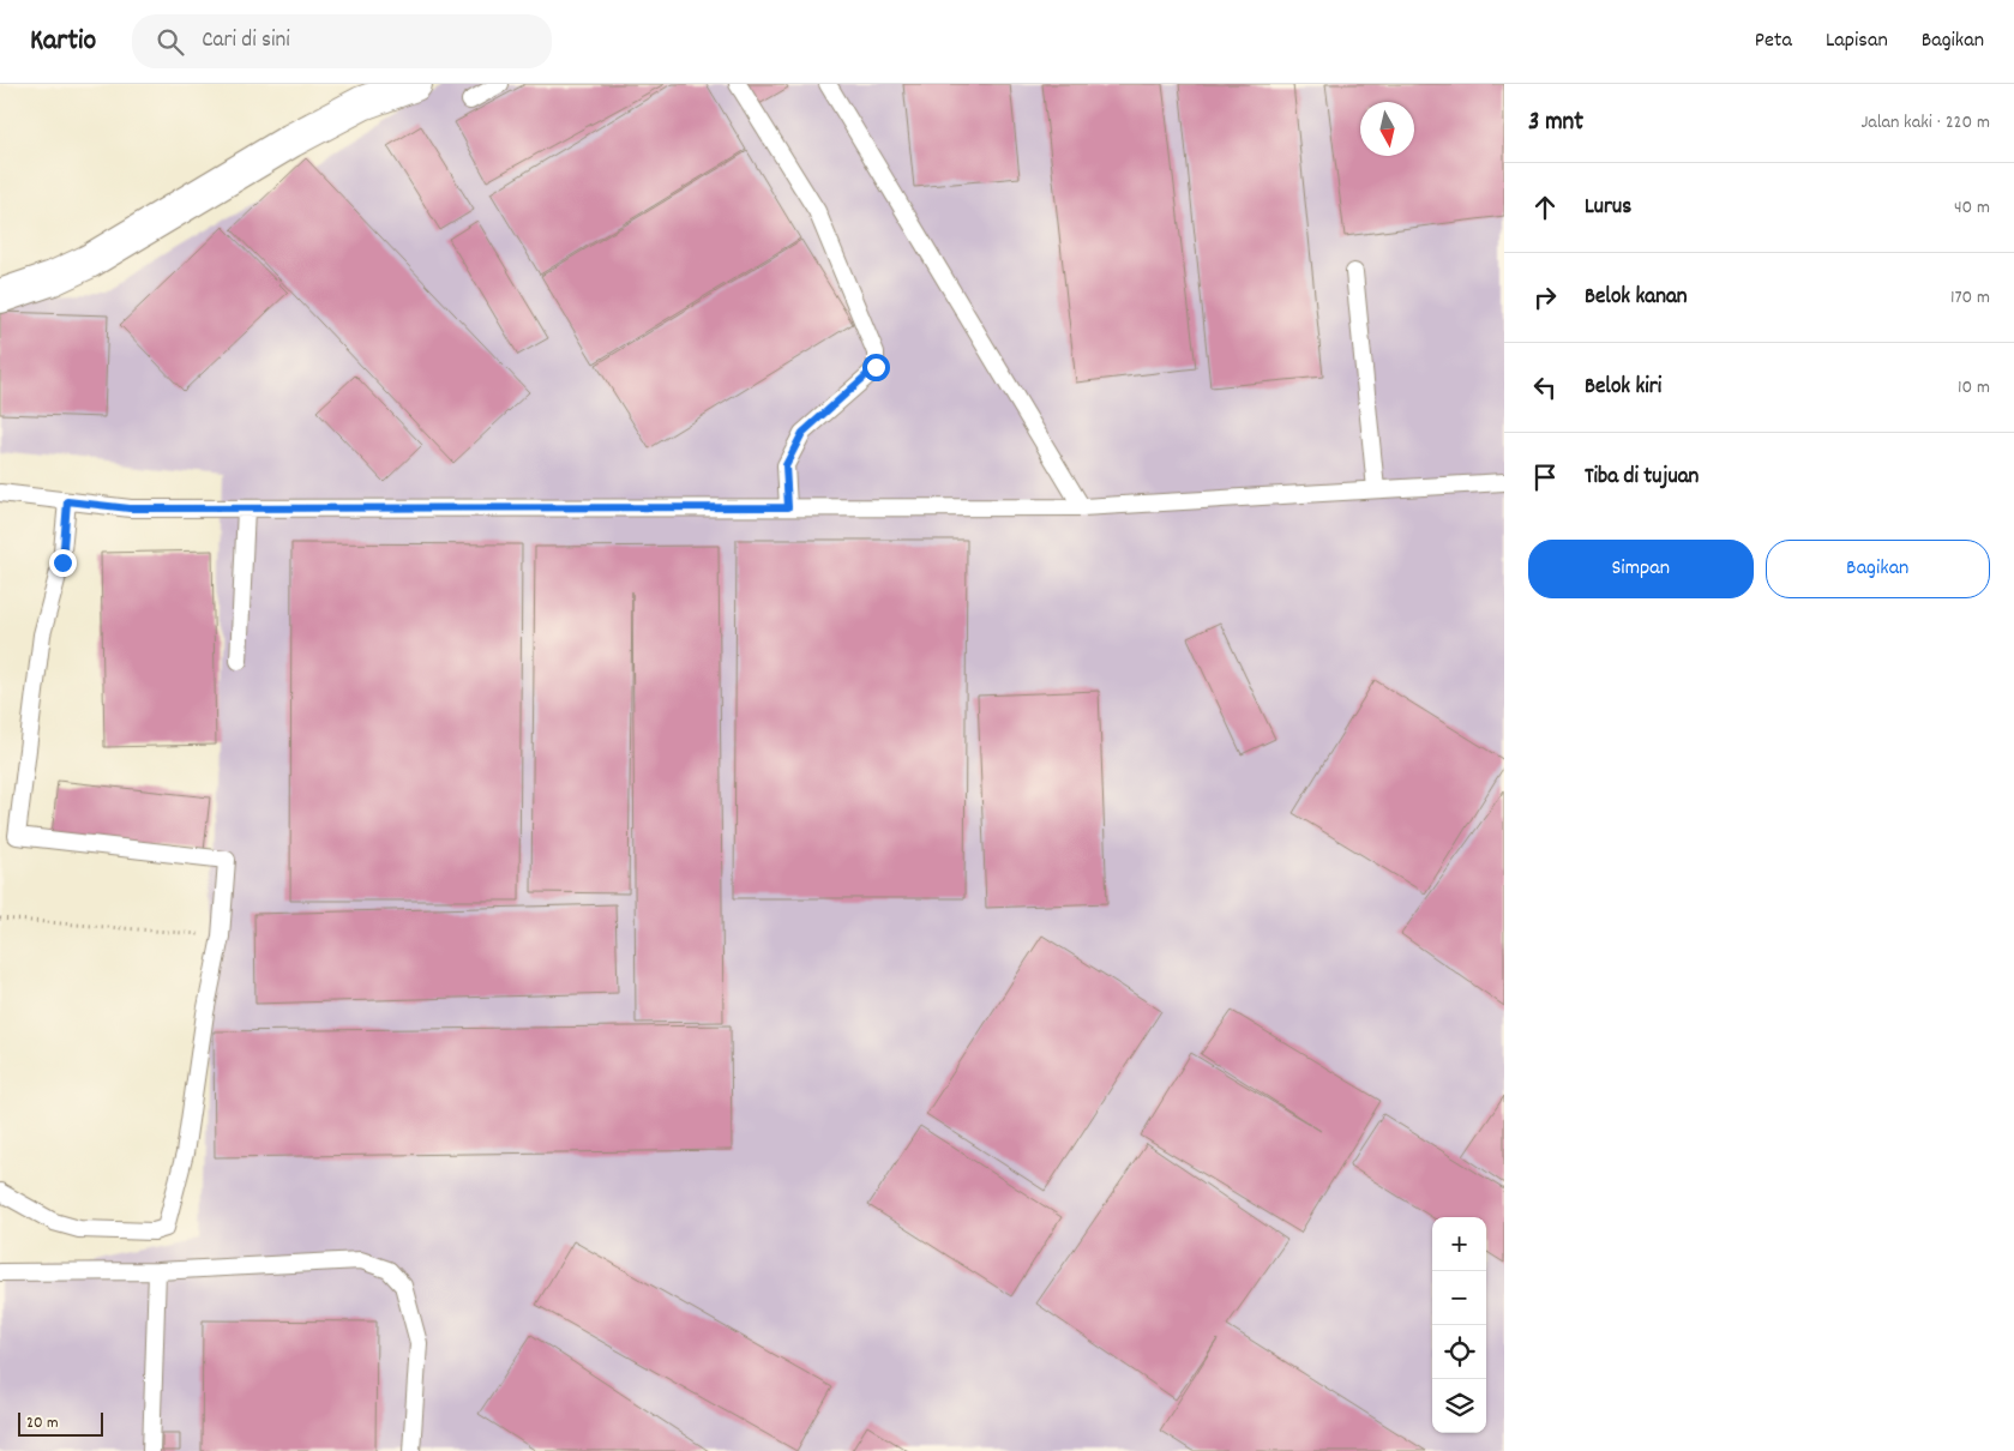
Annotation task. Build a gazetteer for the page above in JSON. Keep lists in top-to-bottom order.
{
  "scale_bar": "20 m",
  "north": "bottom",
  "page": {
    "header": "Kartio",
    "search": "Cari di sini",
    "nav": ["Peta", "Lapisan", "Bagikan"],
    "heading": ["3 mnt", "Jalan kaki · 220 m"],
    "list": [
      ["Lurus", "40 m"],
      ["Belok kanan", "170 m"],
      ["Belok kiri", "10 m"],
      "Tiba di tujuan"
    ],
    "buttons": ["Simpan", "Bagikan"],
    "map_buttons": ["+", "−"],
    "scale": "20 m"
  }
}
